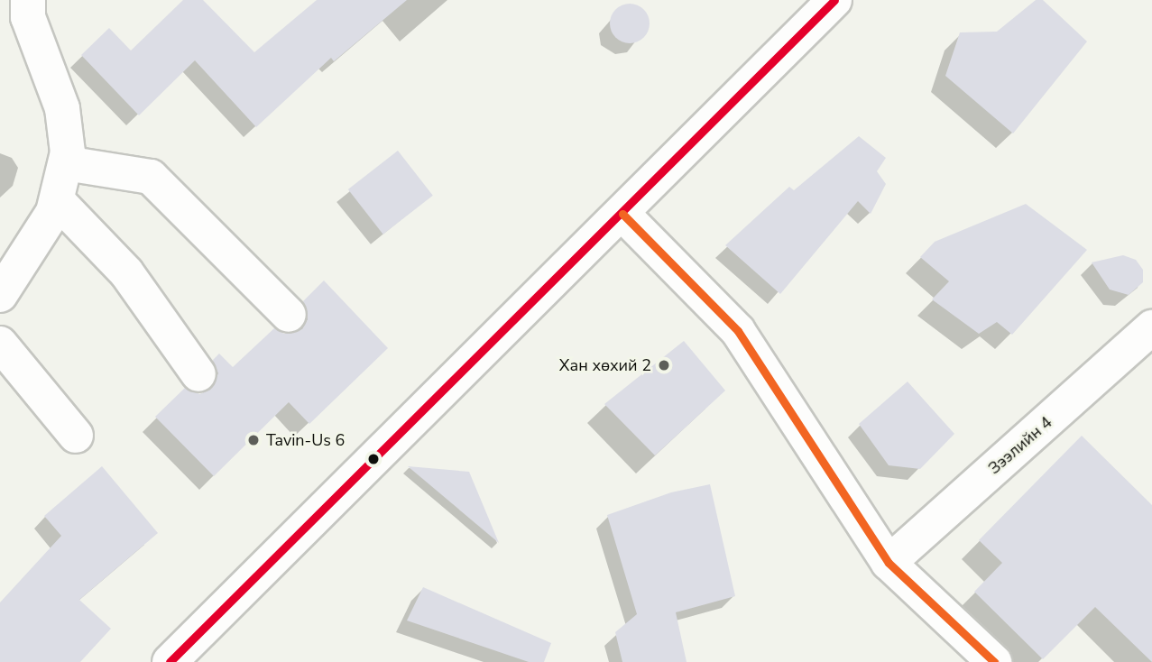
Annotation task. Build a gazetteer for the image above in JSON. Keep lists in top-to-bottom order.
{
  "streets": {
    "street": ["Зээлийн 4"]
  },
  "places": ["Хан хөхий 2", "Tavin-Us 6"]
}
